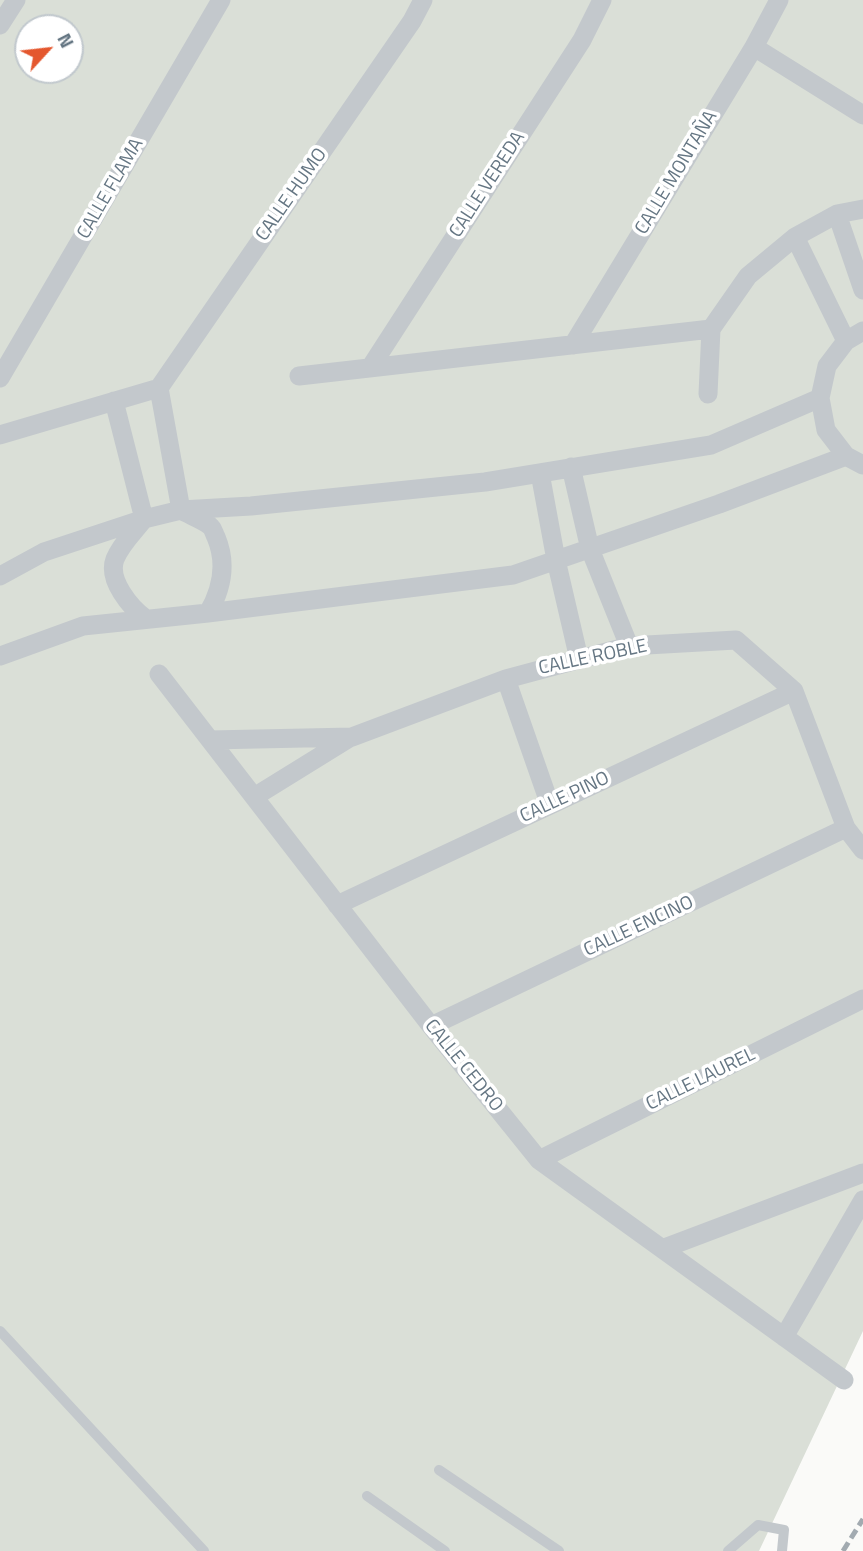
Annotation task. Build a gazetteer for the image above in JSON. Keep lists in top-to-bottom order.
{
  "streets": {
    "street": [
      "CALLE MONTAÑA",
      "CALLE VEREDA",
      "CALLE FLAMA",
      "CALLE HUMO",
      "CALLE ROBLE",
      "CALLE PINO",
      "CALLE ENCINO",
      "CALLE CEDRO",
      "CALLE LAUREL"
    ]
  },
  "crossings": [
    ["CALLE ROBLE", "CALLE PINO"],
    ["CALLE ROBLE", "CALLE ENCINO"],
    ["CALLE ROBLE", "CALLE CEDRO"],
    ["CALLE PINO", "CALLE CEDRO"],
    ["CALLE ENCINO", "CALLE CEDRO"],
    ["CALLE CEDRO", "CALLE LAUREL"]
  ],
  "north": "top right"
}
